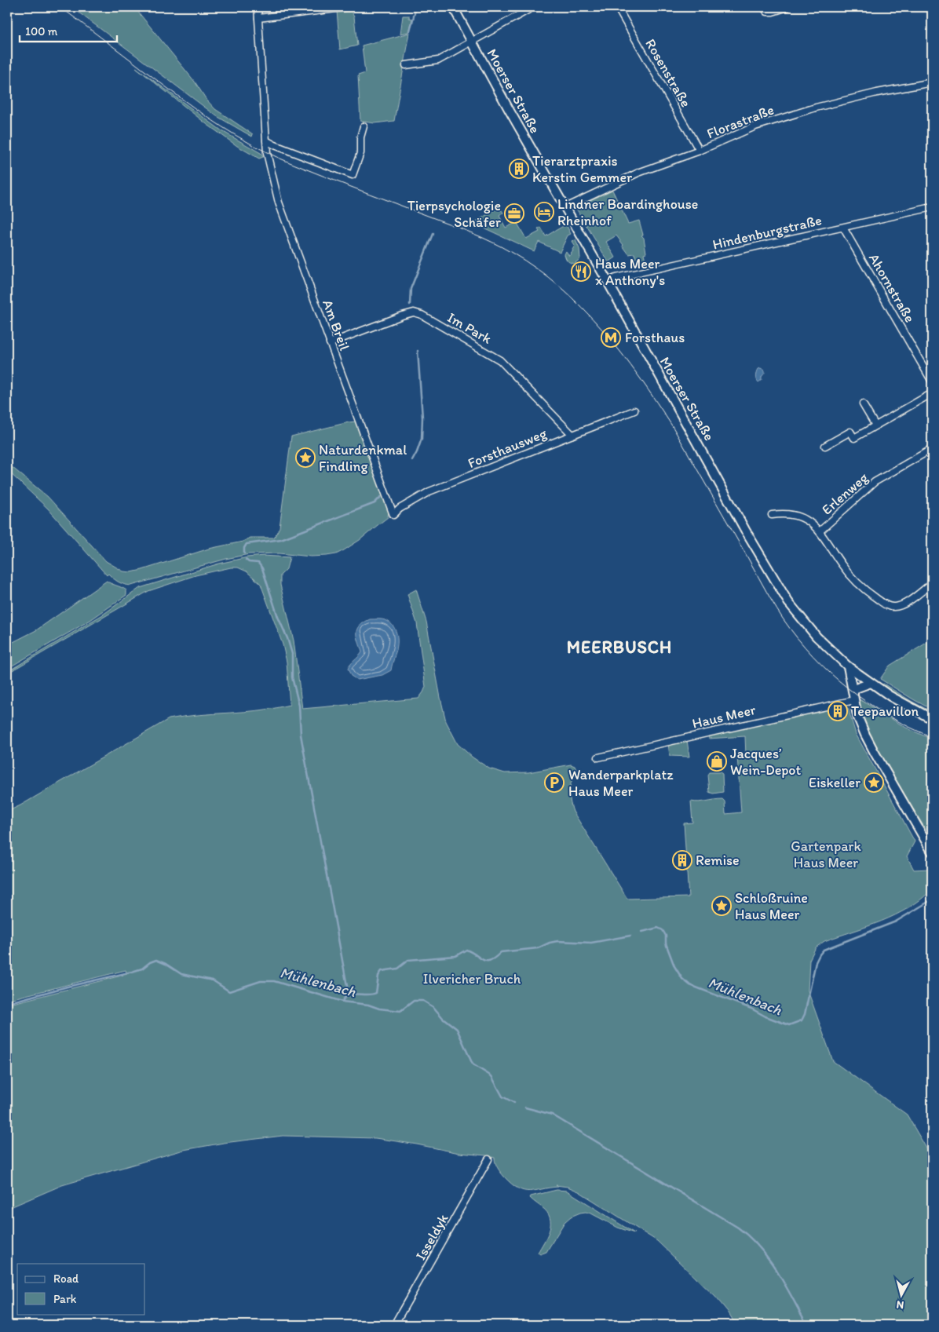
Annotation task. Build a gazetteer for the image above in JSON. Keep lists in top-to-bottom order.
{
  "streets": {
    "main road": ["Moerser Straße"],
    "street": [
      "Rosenstraße",
      "Florastraße",
      "Hindenburgstraße",
      "Ahornstraße",
      "Am Breil",
      "Im Park",
      "Forsthausweg",
      "Erlenweg",
      "Haus Meer",
      "Isseldyk"
    ]
  },
  "crossings": [
    ["Rosenstraße", "Florastraße"],
    ["Moerser Straße", "Florastraße"],
    ["Moerser Straße", "Hindenburgstraße"],
    ["Hindenburgstraße", "Ahornstraße"],
    ["Am Breil", "Im Park"],
    ["Am Breil", "Forsthausweg"],
    ["Im Park", "Forsthausweg"]
  ],
  "districts": ["MEERBUSCH"],
  "water": ["Mühlenbach"],
  "parks": ["Gartenpark Haus Meer", "Ilvericher Bruch"],
  "places": {
    "building": ["Tierarztpraxis Kerstin Gemmer", "Teepavillon", "Remise"],
    "hotel": ["Lindner Boardinghouse Rheinhof"],
    "office": ["Tierpsychologie Schäfer"],
    "restaurant": ["Haus Meer x Anthony's"],
    "metro station": ["Forsthaus"],
    "place": ["Naturdenkmal Findling", "Eiskeller", "Schloßruine Haus Meer"],
    "shop": ["Jacques’ Wein-Depot"],
    "parking": ["Wanderparkplatz Haus Meer"]
  },
  "legend": ["Road", "Park"],
  "scale_bar": "100 m",
  "north": "bottom"
}
